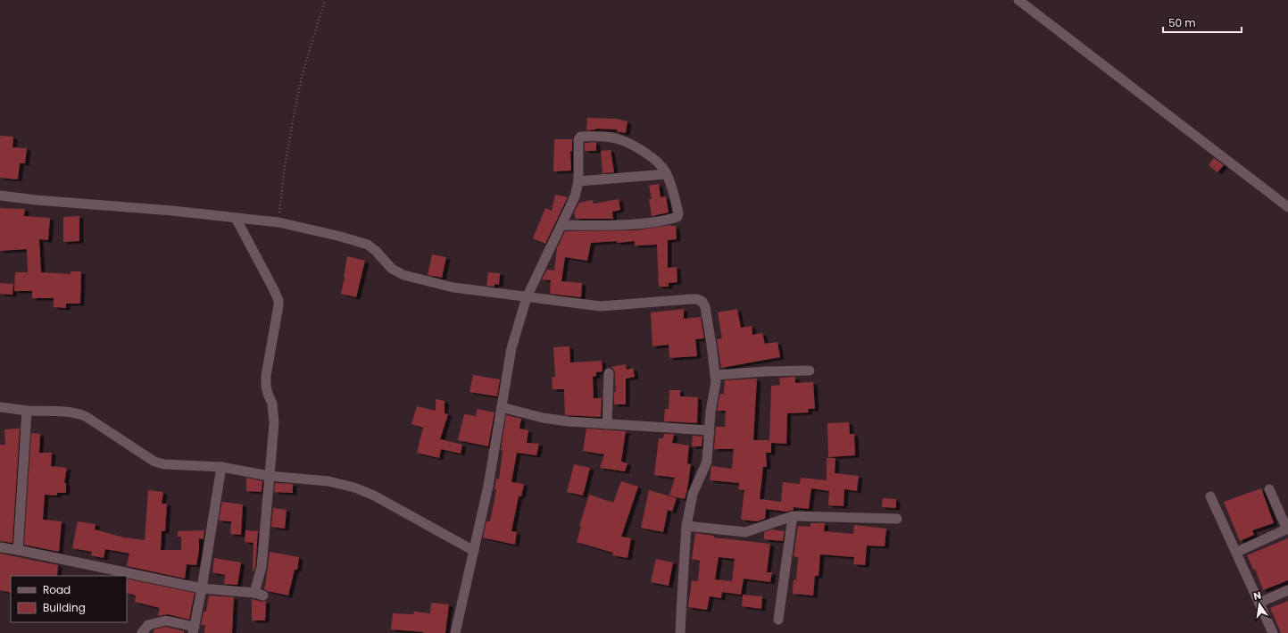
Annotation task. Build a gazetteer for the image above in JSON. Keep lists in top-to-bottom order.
{
  "legend": ["Road", "Building"],
  "scale_bar": "50 m",
  "north": "top"
}
